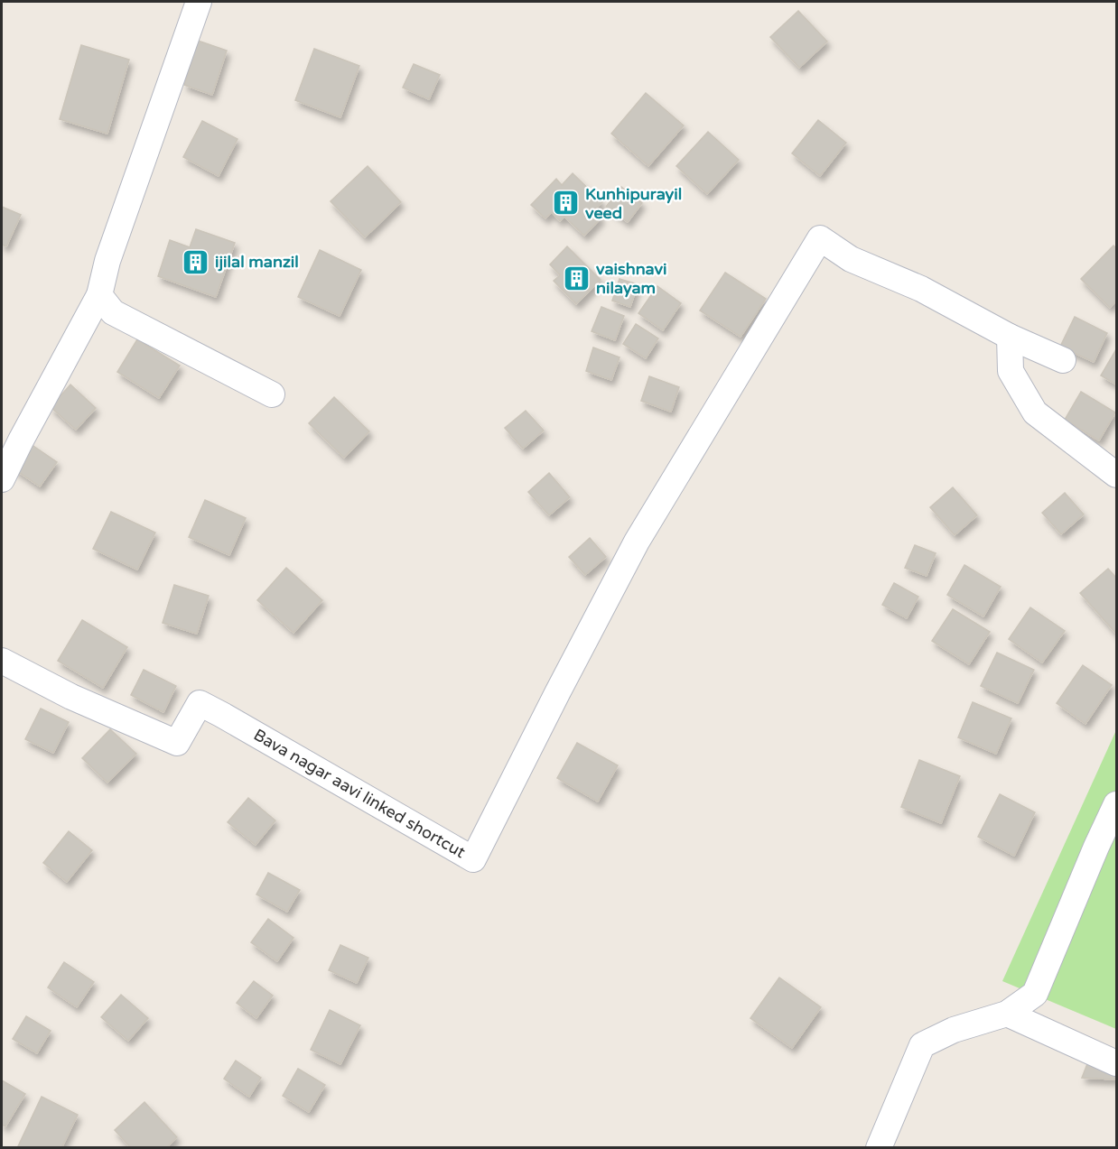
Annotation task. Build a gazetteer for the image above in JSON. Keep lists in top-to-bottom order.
{
  "streets": {
    "street": ["Bava nagar aavi linked shortcut"]
  },
  "places": {
    "building": ["Kunhipurayil veed", "ijilal manzil", "vaishnavi nilayam"]
  }
}
